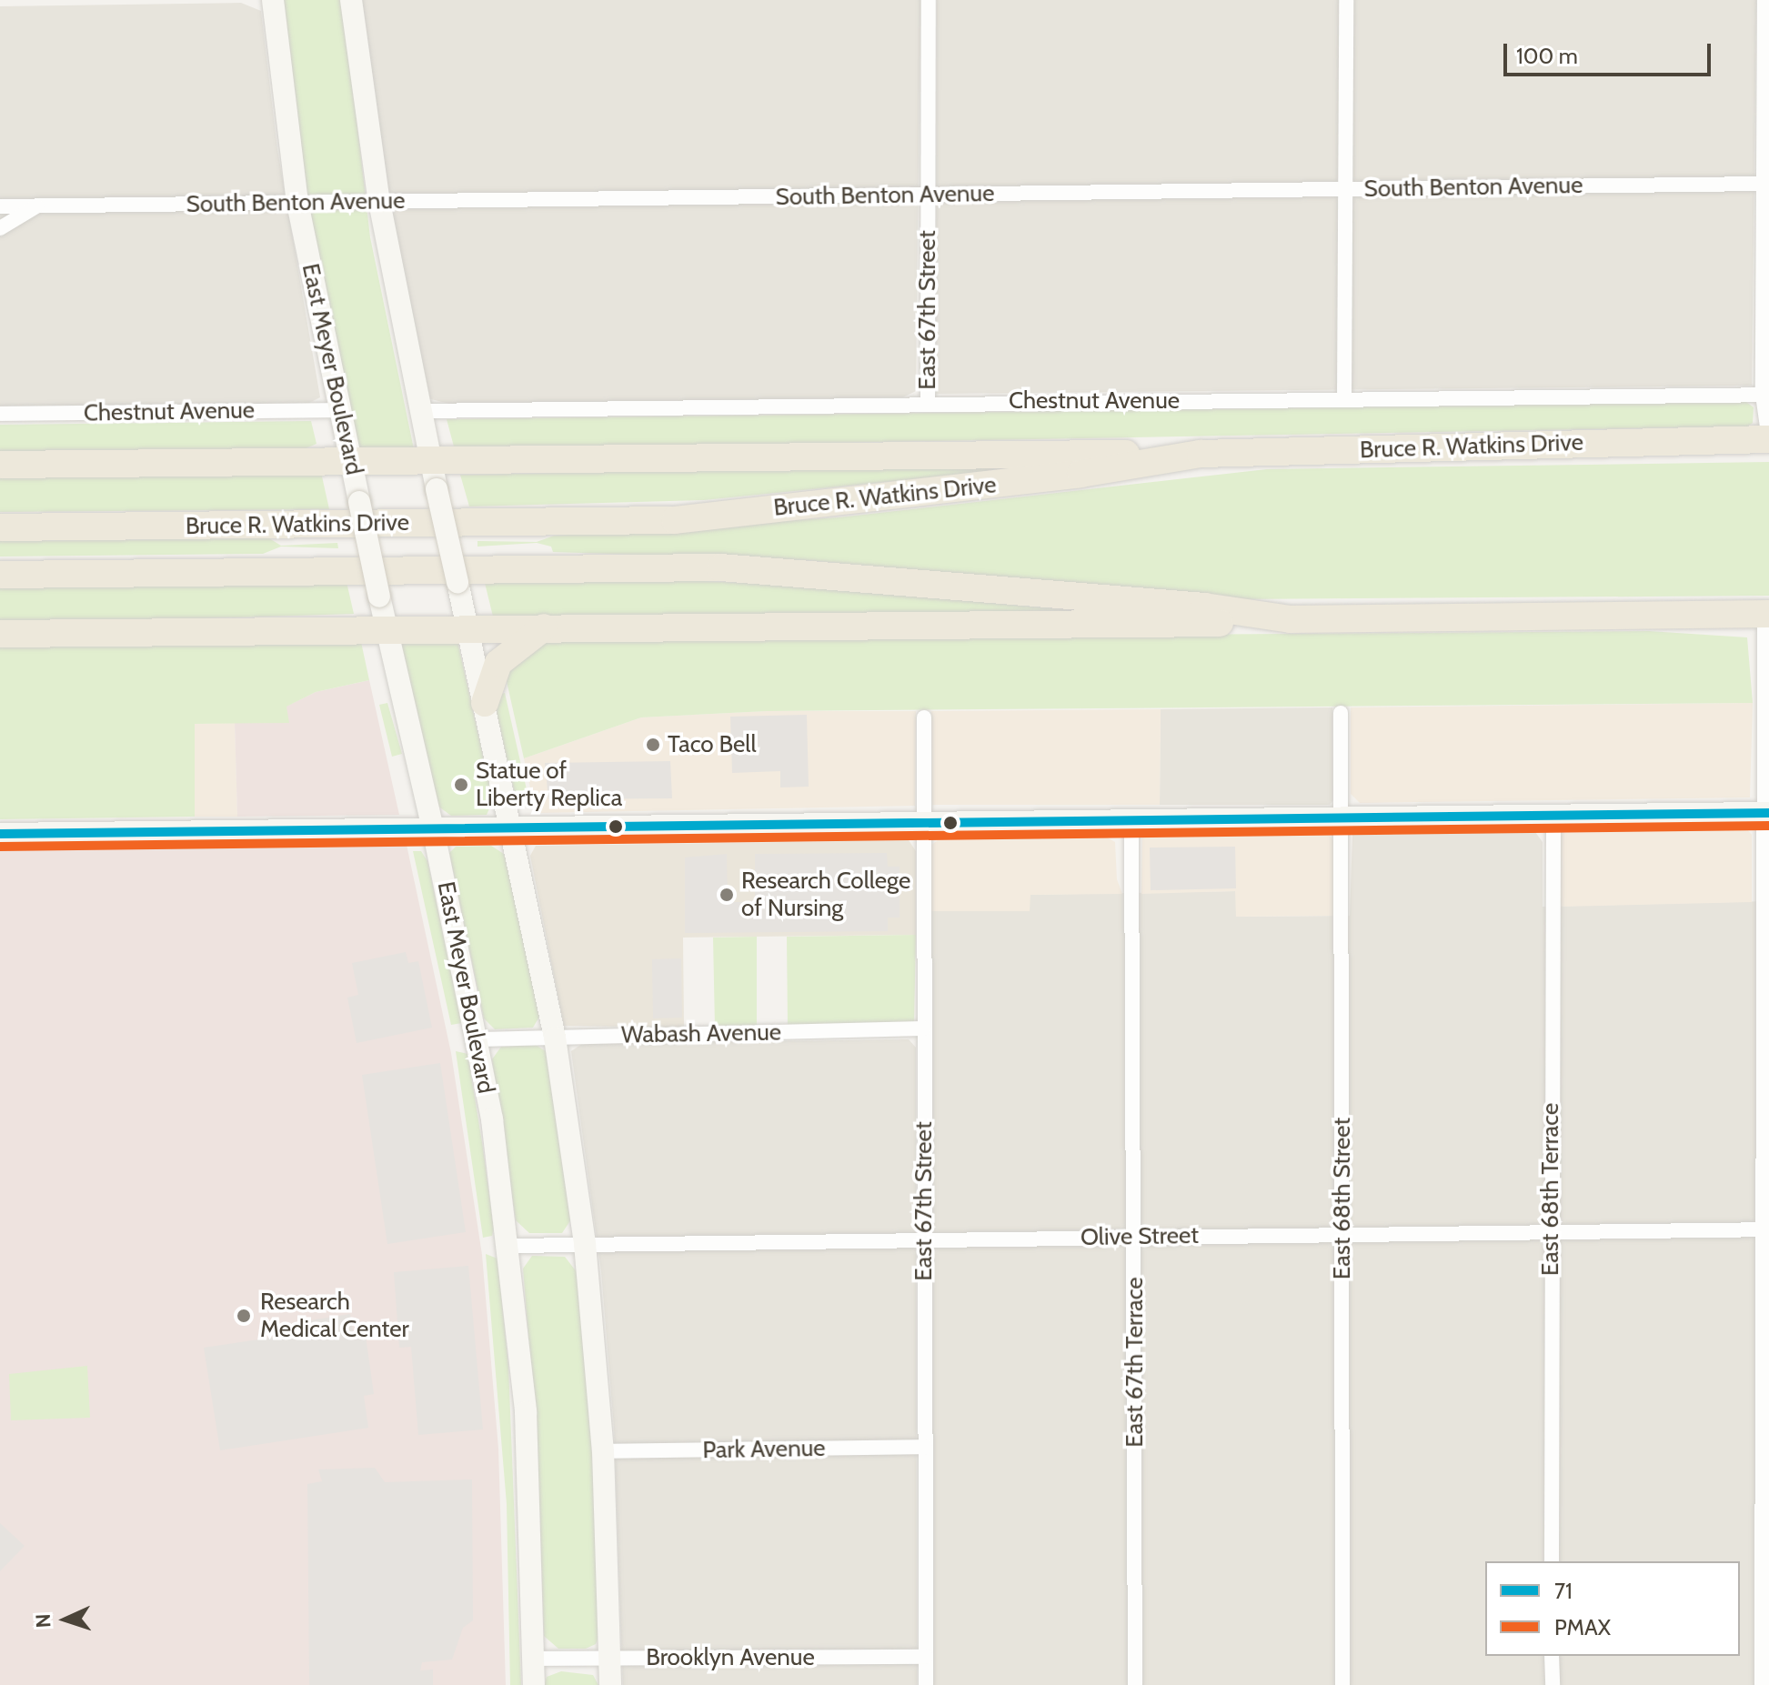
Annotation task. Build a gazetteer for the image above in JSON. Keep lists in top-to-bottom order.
{
  "streets": {
    "highway": ["Bruce R. Watkins Drive"],
    "main road": ["East Meyer Boulevard"],
    "street": [
      "South Benton Avenue",
      "East 67th Street",
      "Chestnut Avenue",
      "Wabash Avenue",
      "East 68th Terrace",
      "East 68th Street",
      "Olive Street",
      "East 67th Terrace",
      "Park Avenue",
      "Brooklyn Avenue"
    ]
  },
  "crossings": [
    ["South Benton Avenue", "East 67th Street"],
    ["South Benton Avenue", "East Meyer Boulevard"],
    ["East 67th Street", "Chestnut Avenue"],
    ["East 67th Street", "Wabash Avenue"],
    ["East 67th Street", "Olive Street"],
    ["East 67th Street", "Park Avenue"],
    ["East 67th Street", "Brooklyn Avenue"],
    ["East Meyer Boulevard", "Chestnut Avenue"],
    ["East Meyer Boulevard", "Wabash Avenue"],
    ["East Meyer Boulevard", "Olive Street"],
    ["East Meyer Boulevard", "Brooklyn Avenue"],
    ["East 68th Terrace", "Olive Street"],
    ["East 68th Street", "Olive Street"],
    ["Olive Street", "East 67th Terrace"]
  ],
  "places": [
    "Taco Bell",
    "Statue of Liberty Replica",
    "Research College of Nursing",
    "Research Medical Center"
  ],
  "lines": ["transit line 71", "transit line PMAX"],
  "legend": ["71", "PMAX"],
  "scale_bar": "100 m",
  "north": "left"
}
